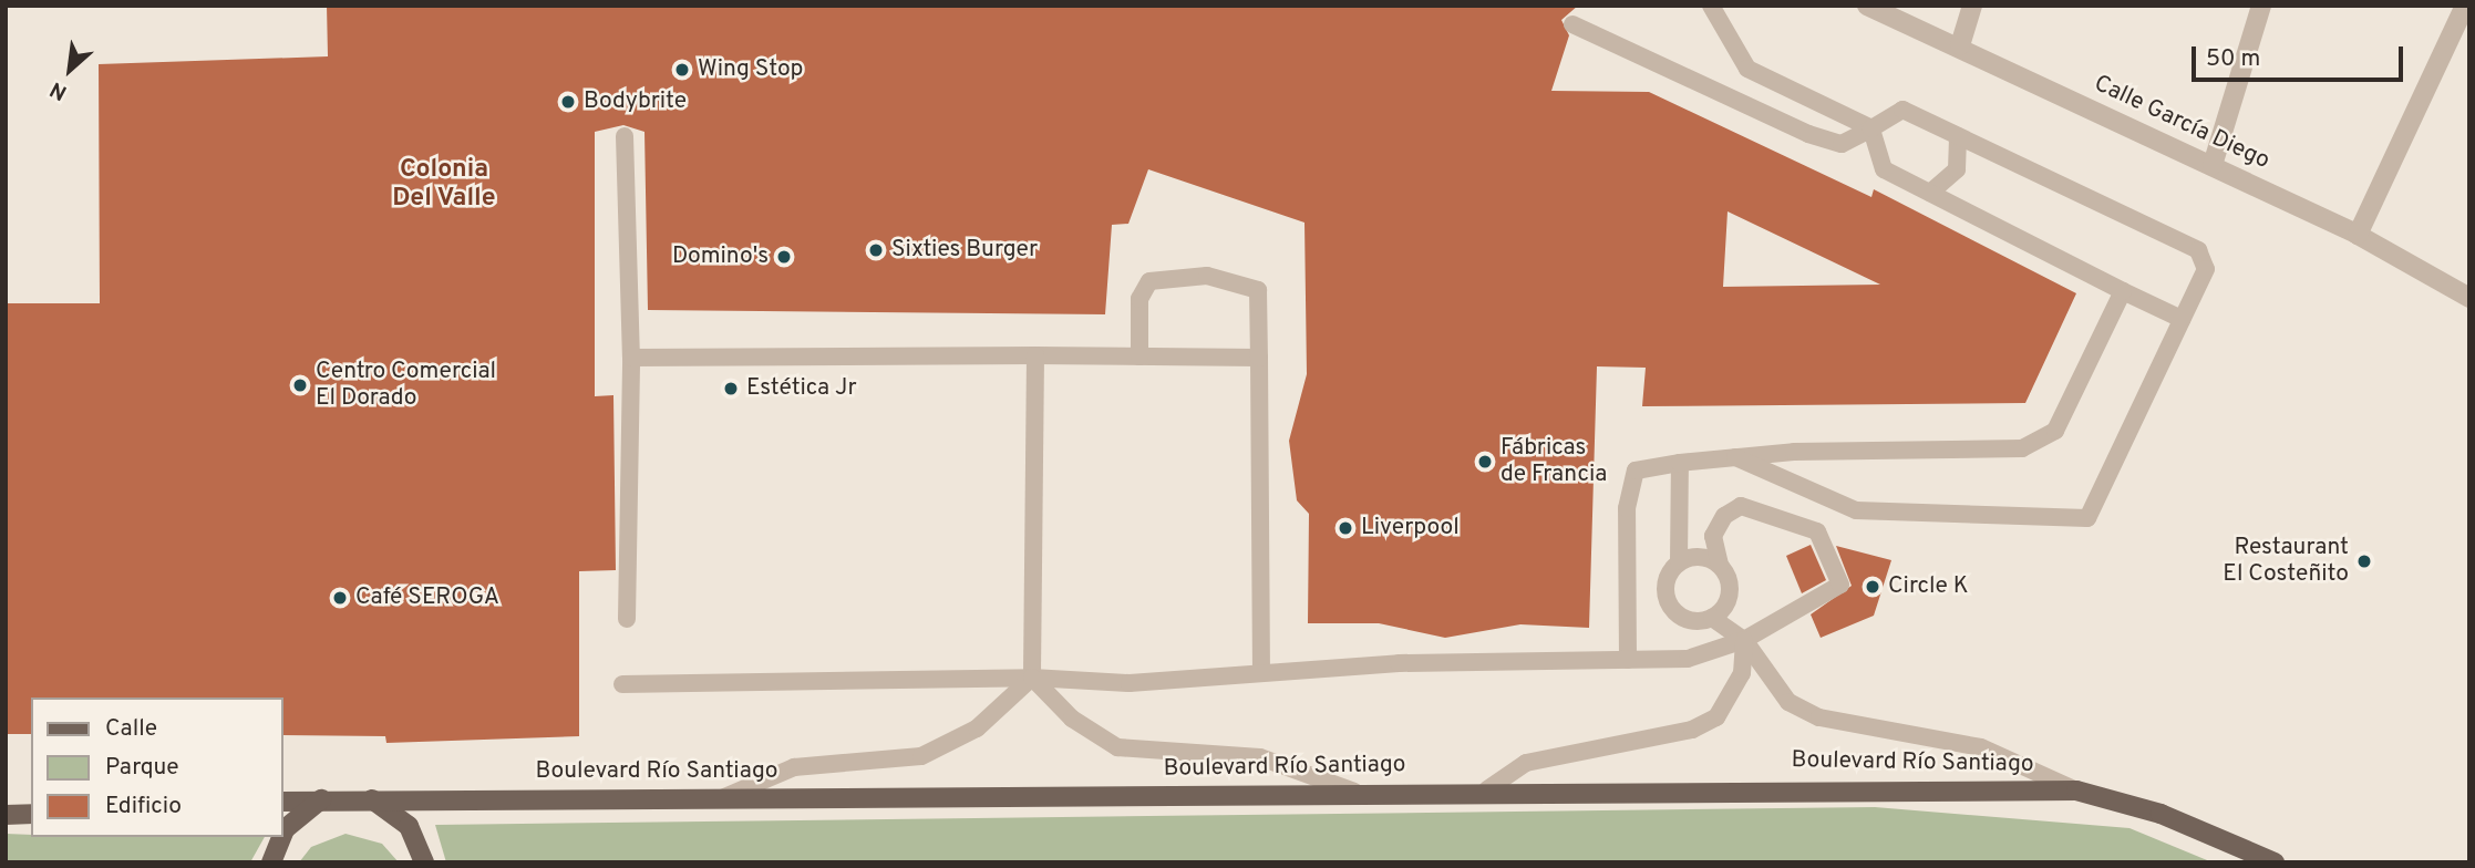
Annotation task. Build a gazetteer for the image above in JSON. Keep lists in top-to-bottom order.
{
  "streets": {
    "main road": ["Boulevard Río Santiago"],
    "street": ["Calle García Diego"]
  },
  "districts": ["Colonia Del Valle"],
  "places": [
    "Wing Stop",
    "Bodybrite",
    "Sixties Burger",
    "Domino's",
    "Centro Comercial El Dorado",
    "Estética Jr",
    "Fábricas de Francia",
    "Liverpool",
    "Restaurant El Costeñito",
    "Circle K",
    "Café SEROGA"
  ],
  "legend": ["Calle", "Parque", "Edificio"],
  "scale_bar": "50 m",
  "north": "bottom left"
}
